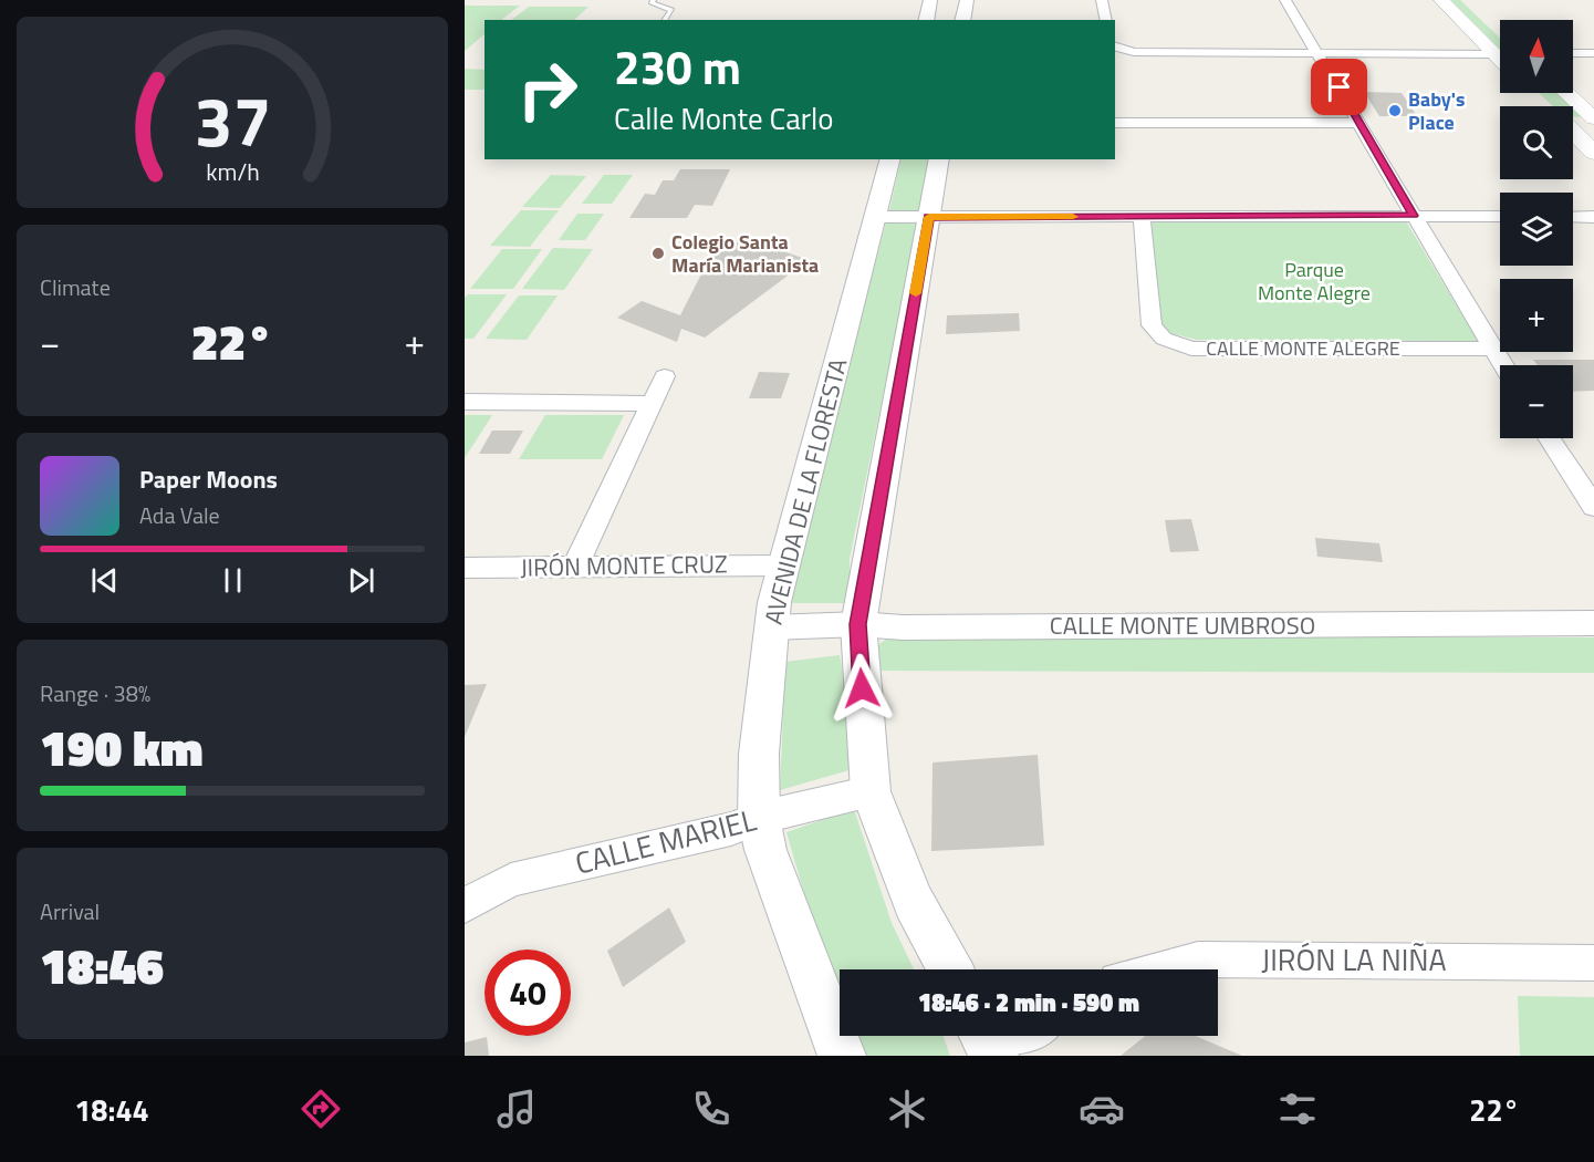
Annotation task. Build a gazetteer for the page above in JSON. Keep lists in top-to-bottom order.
{
  "streets": {
    "street": [
      "CALLE MONTE ALEGRE",
      "AVENIDA DE LA FLORESTA",
      "JIRÓN MONTE CRUZ",
      "CALLE MONTE UMBROSO",
      "CALLE MARIEL",
      "JIRÓN LA NIÑA"
    ]
  },
  "crossings": [
    ["AVENIDA DE LA FLORESTA", "JIRÓN MONTE CRUZ"],
    ["AVENIDA DE LA FLORESTA", "CALLE MONTE UMBROSO"],
    ["AVENIDA DE LA FLORESTA", "CALLE MARIEL"]
  ],
  "parks": ["Parque Monte Alegre"],
  "places": ["Baby's Place", "Colegio Santa María Marianista"],
  "north": "top",
  "page": {
    "map_buttons": ["+", "−"],
    "turn": ["230 m", "Calle Monte Carlo"],
    "tile": [
      "Climate",
      ["Range · 38%", "190 km"],
      ["Arrival", "18:46"]
    ],
    "heat": ["−", "22°", "+"],
    "song": ["Paper Moons", "Ada Vale"],
    "limit": "40",
    "trip": "18:46 · 2 min · 590 m",
    "tabs": ["18:44", "22°"],
    "gauge": ["37", "km/h"]
  }
}
